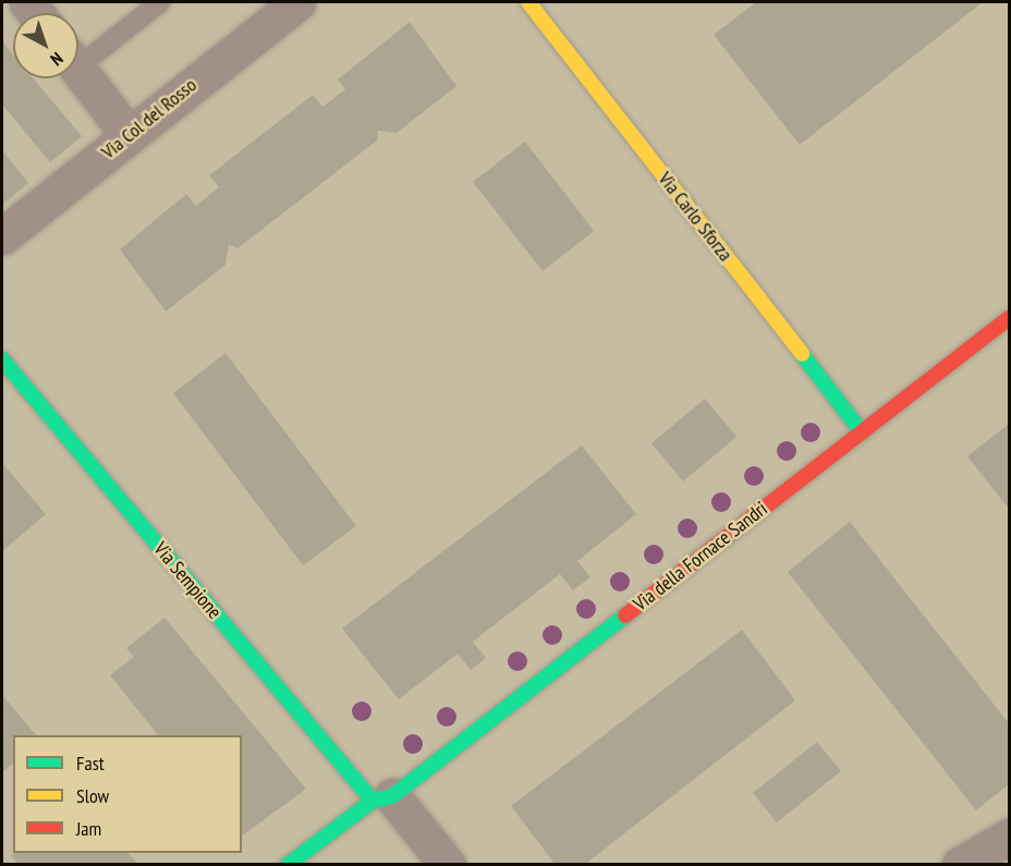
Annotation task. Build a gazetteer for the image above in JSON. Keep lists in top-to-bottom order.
{
  "streets": {
    "street": [
      "Via Col del Rosso",
      "Via Carlo Sforza",
      "Via della Fornace Sandri",
      "Via Sempione"
    ]
  },
  "crossings": [
    ["Via Carlo Sforza", "Via della Fornace Sandri"],
    ["Via della Fornace Sandri", "Via Sempione"]
  ],
  "legend": ["Fast", "Slow", "Jam"],
  "north": "bottom right"
}
